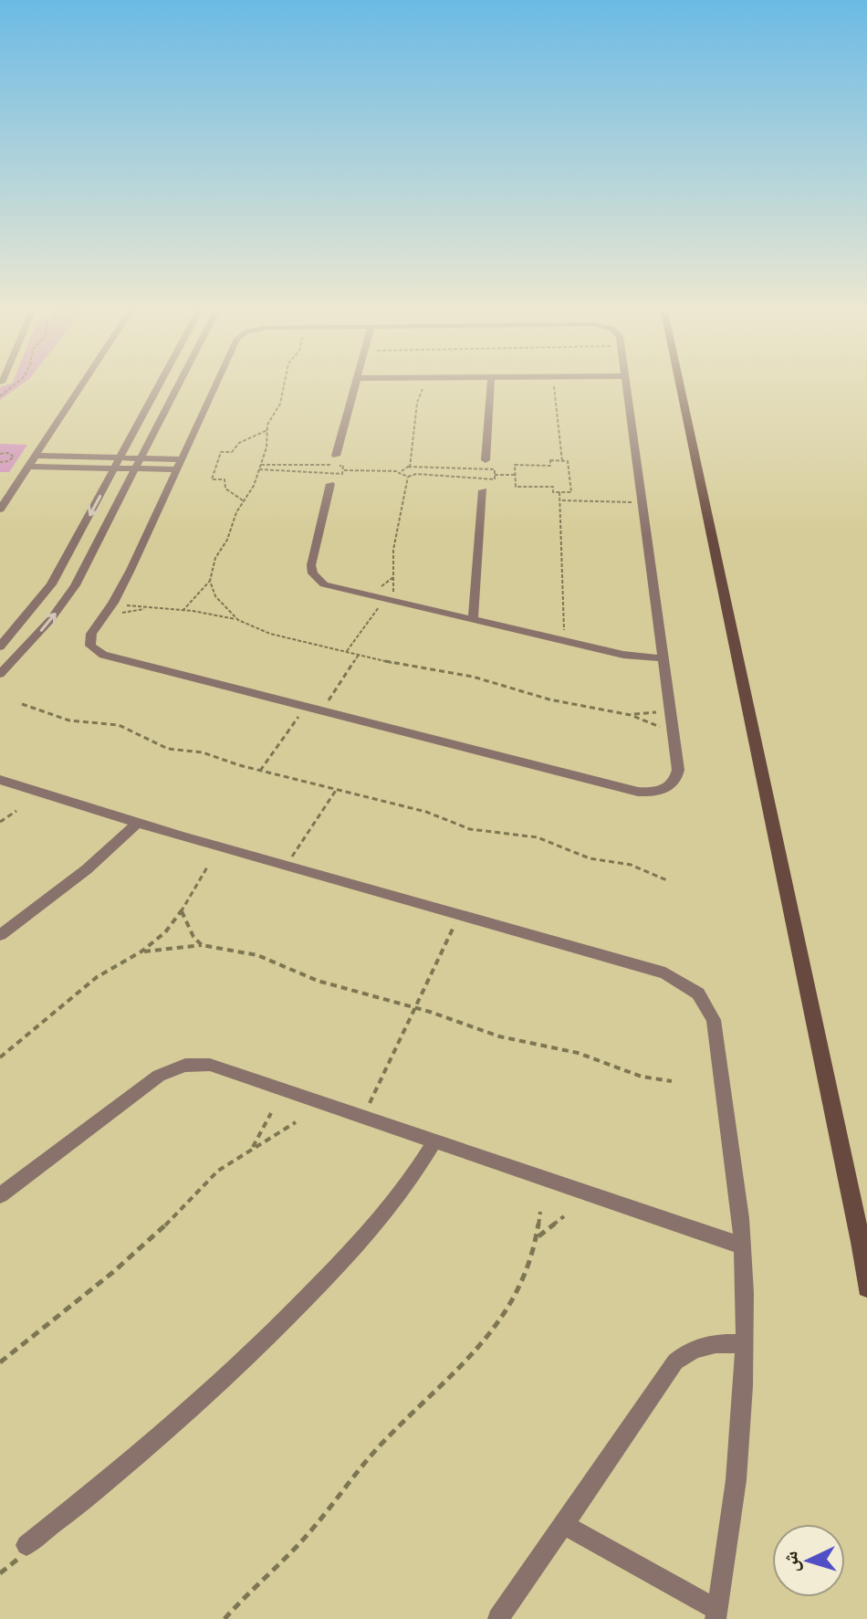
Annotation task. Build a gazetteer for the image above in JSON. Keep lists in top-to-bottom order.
{
  "north": "left"
}
